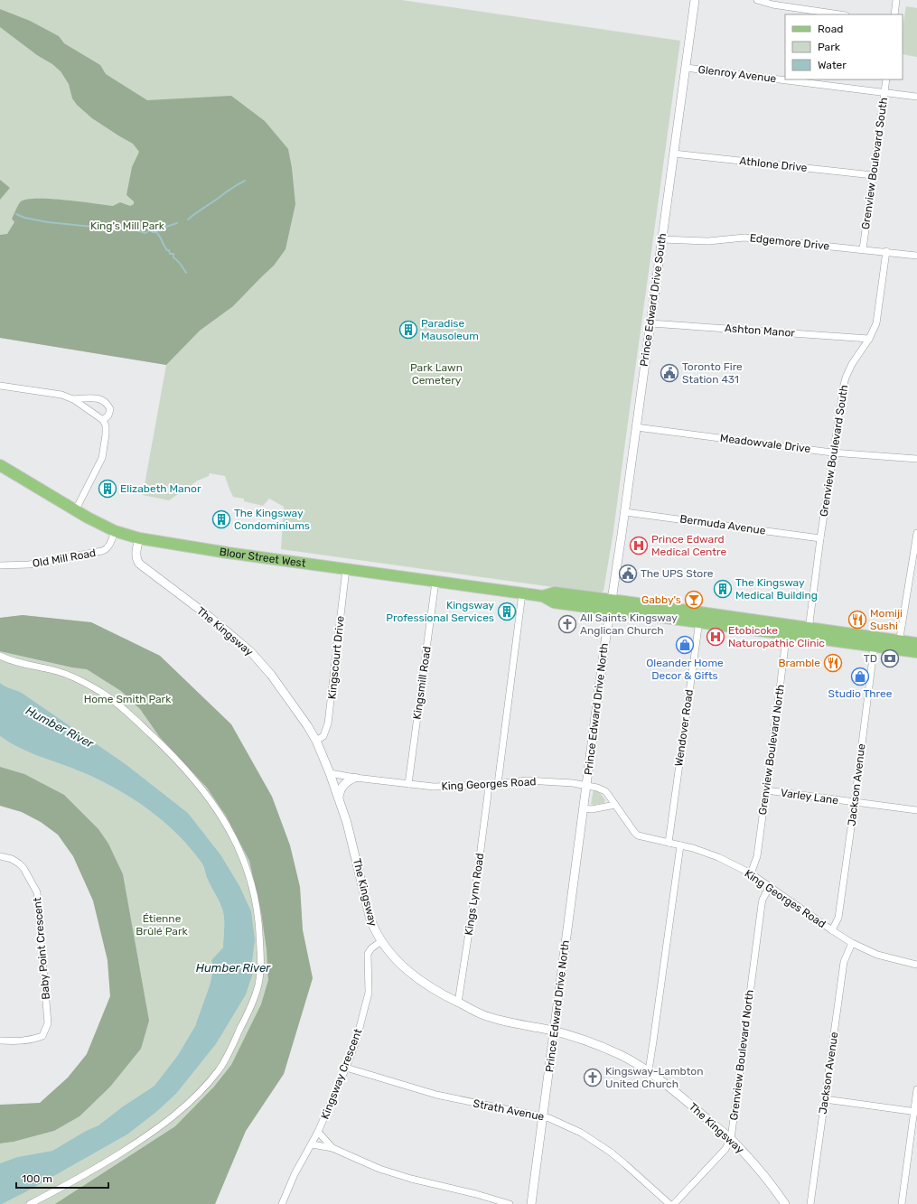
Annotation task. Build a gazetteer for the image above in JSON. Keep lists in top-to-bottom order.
{
  "streets": {
    "main road": ["Bloor Street West"],
    "street": [
      "Glenroy Avenue",
      "Grenview Boulevard South",
      "Athlone Drive",
      "Edgemore Drive",
      "Prince Edward Drive South",
      "Ashton Manor",
      "Meadowvale Drive",
      "Bermuda Avenue",
      "Old Mill Road",
      "The Kingsway",
      "Kingscourt Drive",
      "Kingsmill Road",
      "Prince Edward Drive North",
      "Wendover Road",
      "Grenview Boulevard North",
      "King Georges Road",
      "Jackson Avenue",
      "Varley Lane",
      "Kings Lynn Road",
      "Baby Point Crescent",
      "Kingsway Crescent",
      "Strath Avenue"
    ]
  },
  "crossings": [
    ["Glenroy Avenue", "Grenview Boulevard South"],
    ["Glenroy Avenue", "Prince Edward Drive South"],
    ["Grenview Boulevard South", "Athlone Drive"],
    ["Grenview Boulevard South", "Edgemore Drive"],
    ["Grenview Boulevard South", "Ashton Manor"],
    ["Grenview Boulevard South", "Meadowvale Drive"],
    ["Grenview Boulevard South", "Bermuda Avenue"],
    ["Grenview Boulevard South", "Bloor Street West"],
    ["Athlone Drive", "Prince Edward Drive South"],
    ["Edgemore Drive", "Prince Edward Drive South"],
    ["Prince Edward Drive South", "Ashton Manor"],
    ["Prince Edward Drive South", "Meadowvale Drive"],
    ["Prince Edward Drive South", "Bermuda Avenue"],
    ["Prince Edward Drive South", "Bloor Street West"],
    ["Prince Edward Drive South", "Prince Edward Drive North"],
    ["Bloor Street West", "Old Mill Road"],
    ["Bloor Street West", "The Kingsway"],
    ["Bloor Street West", "Kingscourt Drive"],
    ["Bloor Street West", "Kingsmill Road"],
    ["Bloor Street West", "Prince Edward Drive North"],
    ["Bloor Street West", "Wendover Road"],
    ["Bloor Street West", "Grenview Boulevard North"],
    ["Bloor Street West", "Jackson Avenue"],
    ["The Kingsway", "Kingscourt Drive"],
    ["The Kingsway", "Prince Edward Drive North"],
    ["The Kingsway", "Grenview Boulevard North"],
    ["The Kingsway", "King Georges Road"],
    ["The Kingsway", "Kings Lynn Road"],
    ["The Kingsway", "Kingsway Crescent"],
    ["Kingsmill Road", "King Georges Road"],
    ["Prince Edward Drive North", "King Georges Road"],
    ["Prince Edward Drive North", "Strath Avenue"],
    ["Wendover Road", "King Georges Road"],
    ["Grenview Boulevard North", "King Georges Road"],
    ["Grenview Boulevard North", "Varley Lane"],
    ["King Georges Road", "Jackson Avenue"],
    ["King Georges Road", "Kings Lynn Road"],
    ["Jackson Avenue", "Varley Lane"],
    ["Kingsway Crescent", "Strath Avenue"]
  ],
  "water": ["Humber River"],
  "parks": [
    "King's Mill Park",
    "Park Lawn Cemetery",
    "Home Smith Park",
    "Étienne Brûlé Park"
  ],
  "places": {
    "building": [
      "Paradise Mausoleum",
      "Elizabeth Manor",
      "The Kingsway Condominiums",
      "The Kingsway Medical Building",
      "Kingsway Professional Services"
    ],
    "public building": ["Toronto Fire Station 431", "The UPS Store"],
    "hospital": ["Prince Edward Medical Centre", "Etobicoke Naturopathic Clinic"],
    "bar": ["Gabby's"],
    "restaurant": ["Momiji Sushi", "Bramble"],
    "church": ["All Saints Kingsway Anglican Church", "Kingsway-Lambton United Church"],
    "shop": ["Oleander Home Decor & Gifts", "Studio Three"],
    "bank": ["TD"]
  },
  "legend": ["Road", "Park", "Water"],
  "scale_bar": "100 m"
}
